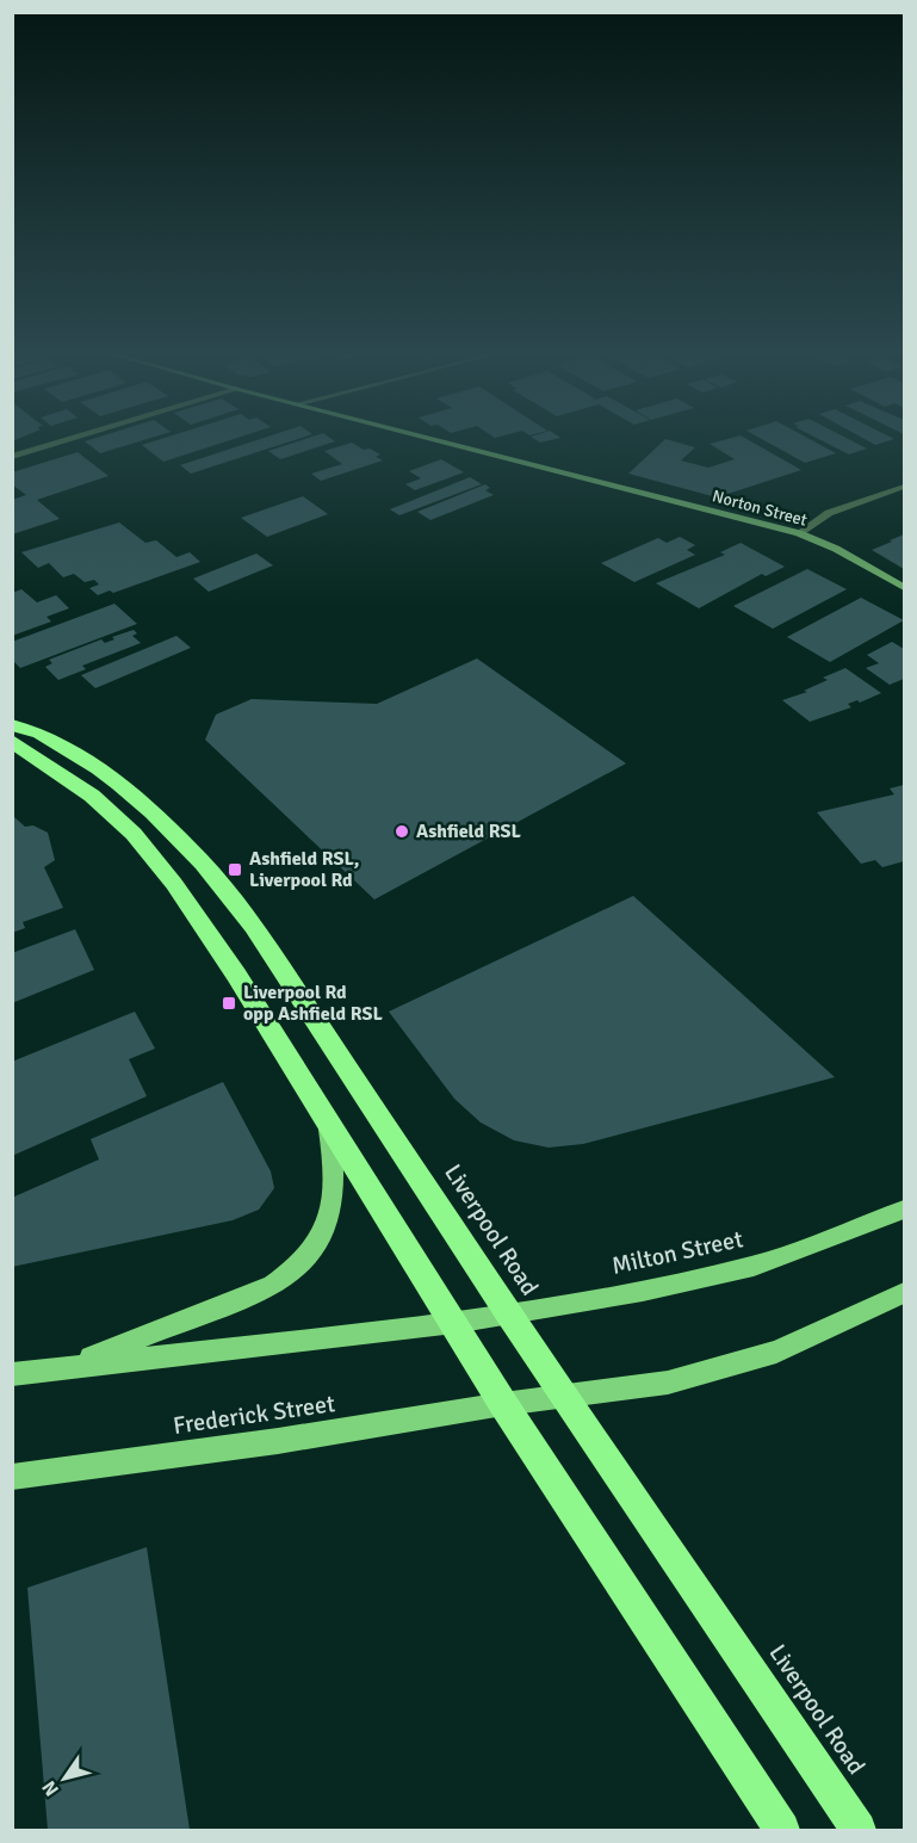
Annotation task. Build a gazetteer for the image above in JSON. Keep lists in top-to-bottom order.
{
  "streets": {
    "highway": ["Liverpool Road"],
    "main road": ["Norton Street", "Milton Street", "Frederick Street"]
  },
  "crossings": [
    ["Liverpool Road", "Milton Street"]
  ],
  "places": {
    "other": ["Ashfield RSL"],
    "transit": ["Ashfield RSL, Liverpool Rd", "Liverpool Rd opp Ashfield RSL"]
  },
  "north": "bottom left"
}
